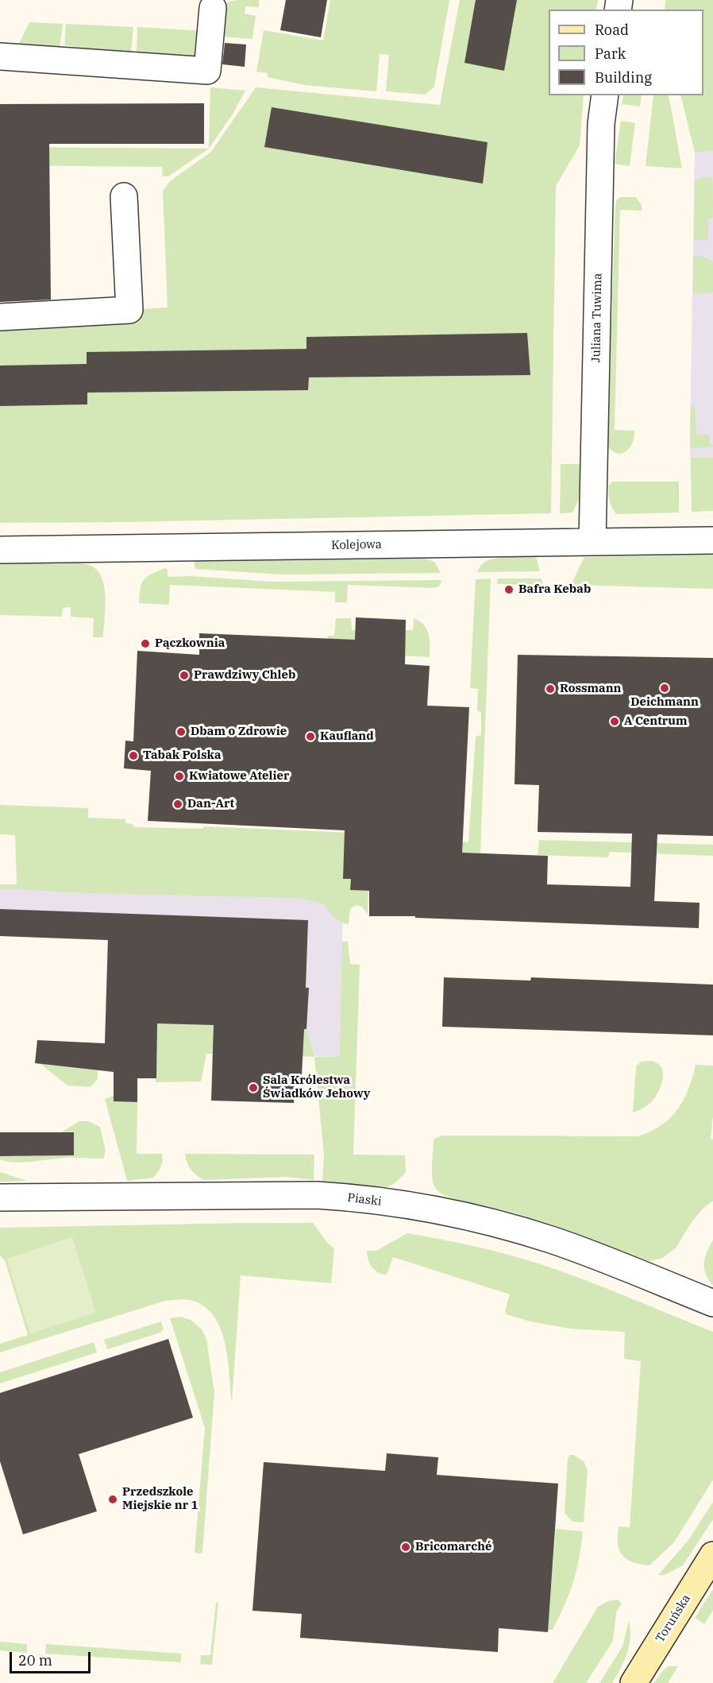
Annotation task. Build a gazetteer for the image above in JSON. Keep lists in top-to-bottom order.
{
  "streets": {
    "street": [
      "Juliana Tuwima",
      "Kolejowa",
      "Piaski",
      "Toruńska"
    ]
  },
  "crossings": [
    ["Juliana Tuwima", "Kolejowa"]
  ],
  "places": [
    "Bafra Kebab",
    "Pączkownia",
    "Prawdziwy Chleb",
    "Deichmann",
    "Rossmann",
    "A Centrum",
    "Dbam o Zdrowie",
    "Kaufland",
    "Tabak Polska",
    "Kwiatowe Atelier",
    "Dan-Art",
    "Sala Królestwa Świadków Jehowy",
    "Przedszkole Miejskie nr 1",
    "Bricomarché"
  ],
  "legend": ["Road", "Park", "Building"],
  "scale_bar": "20 m"
}
